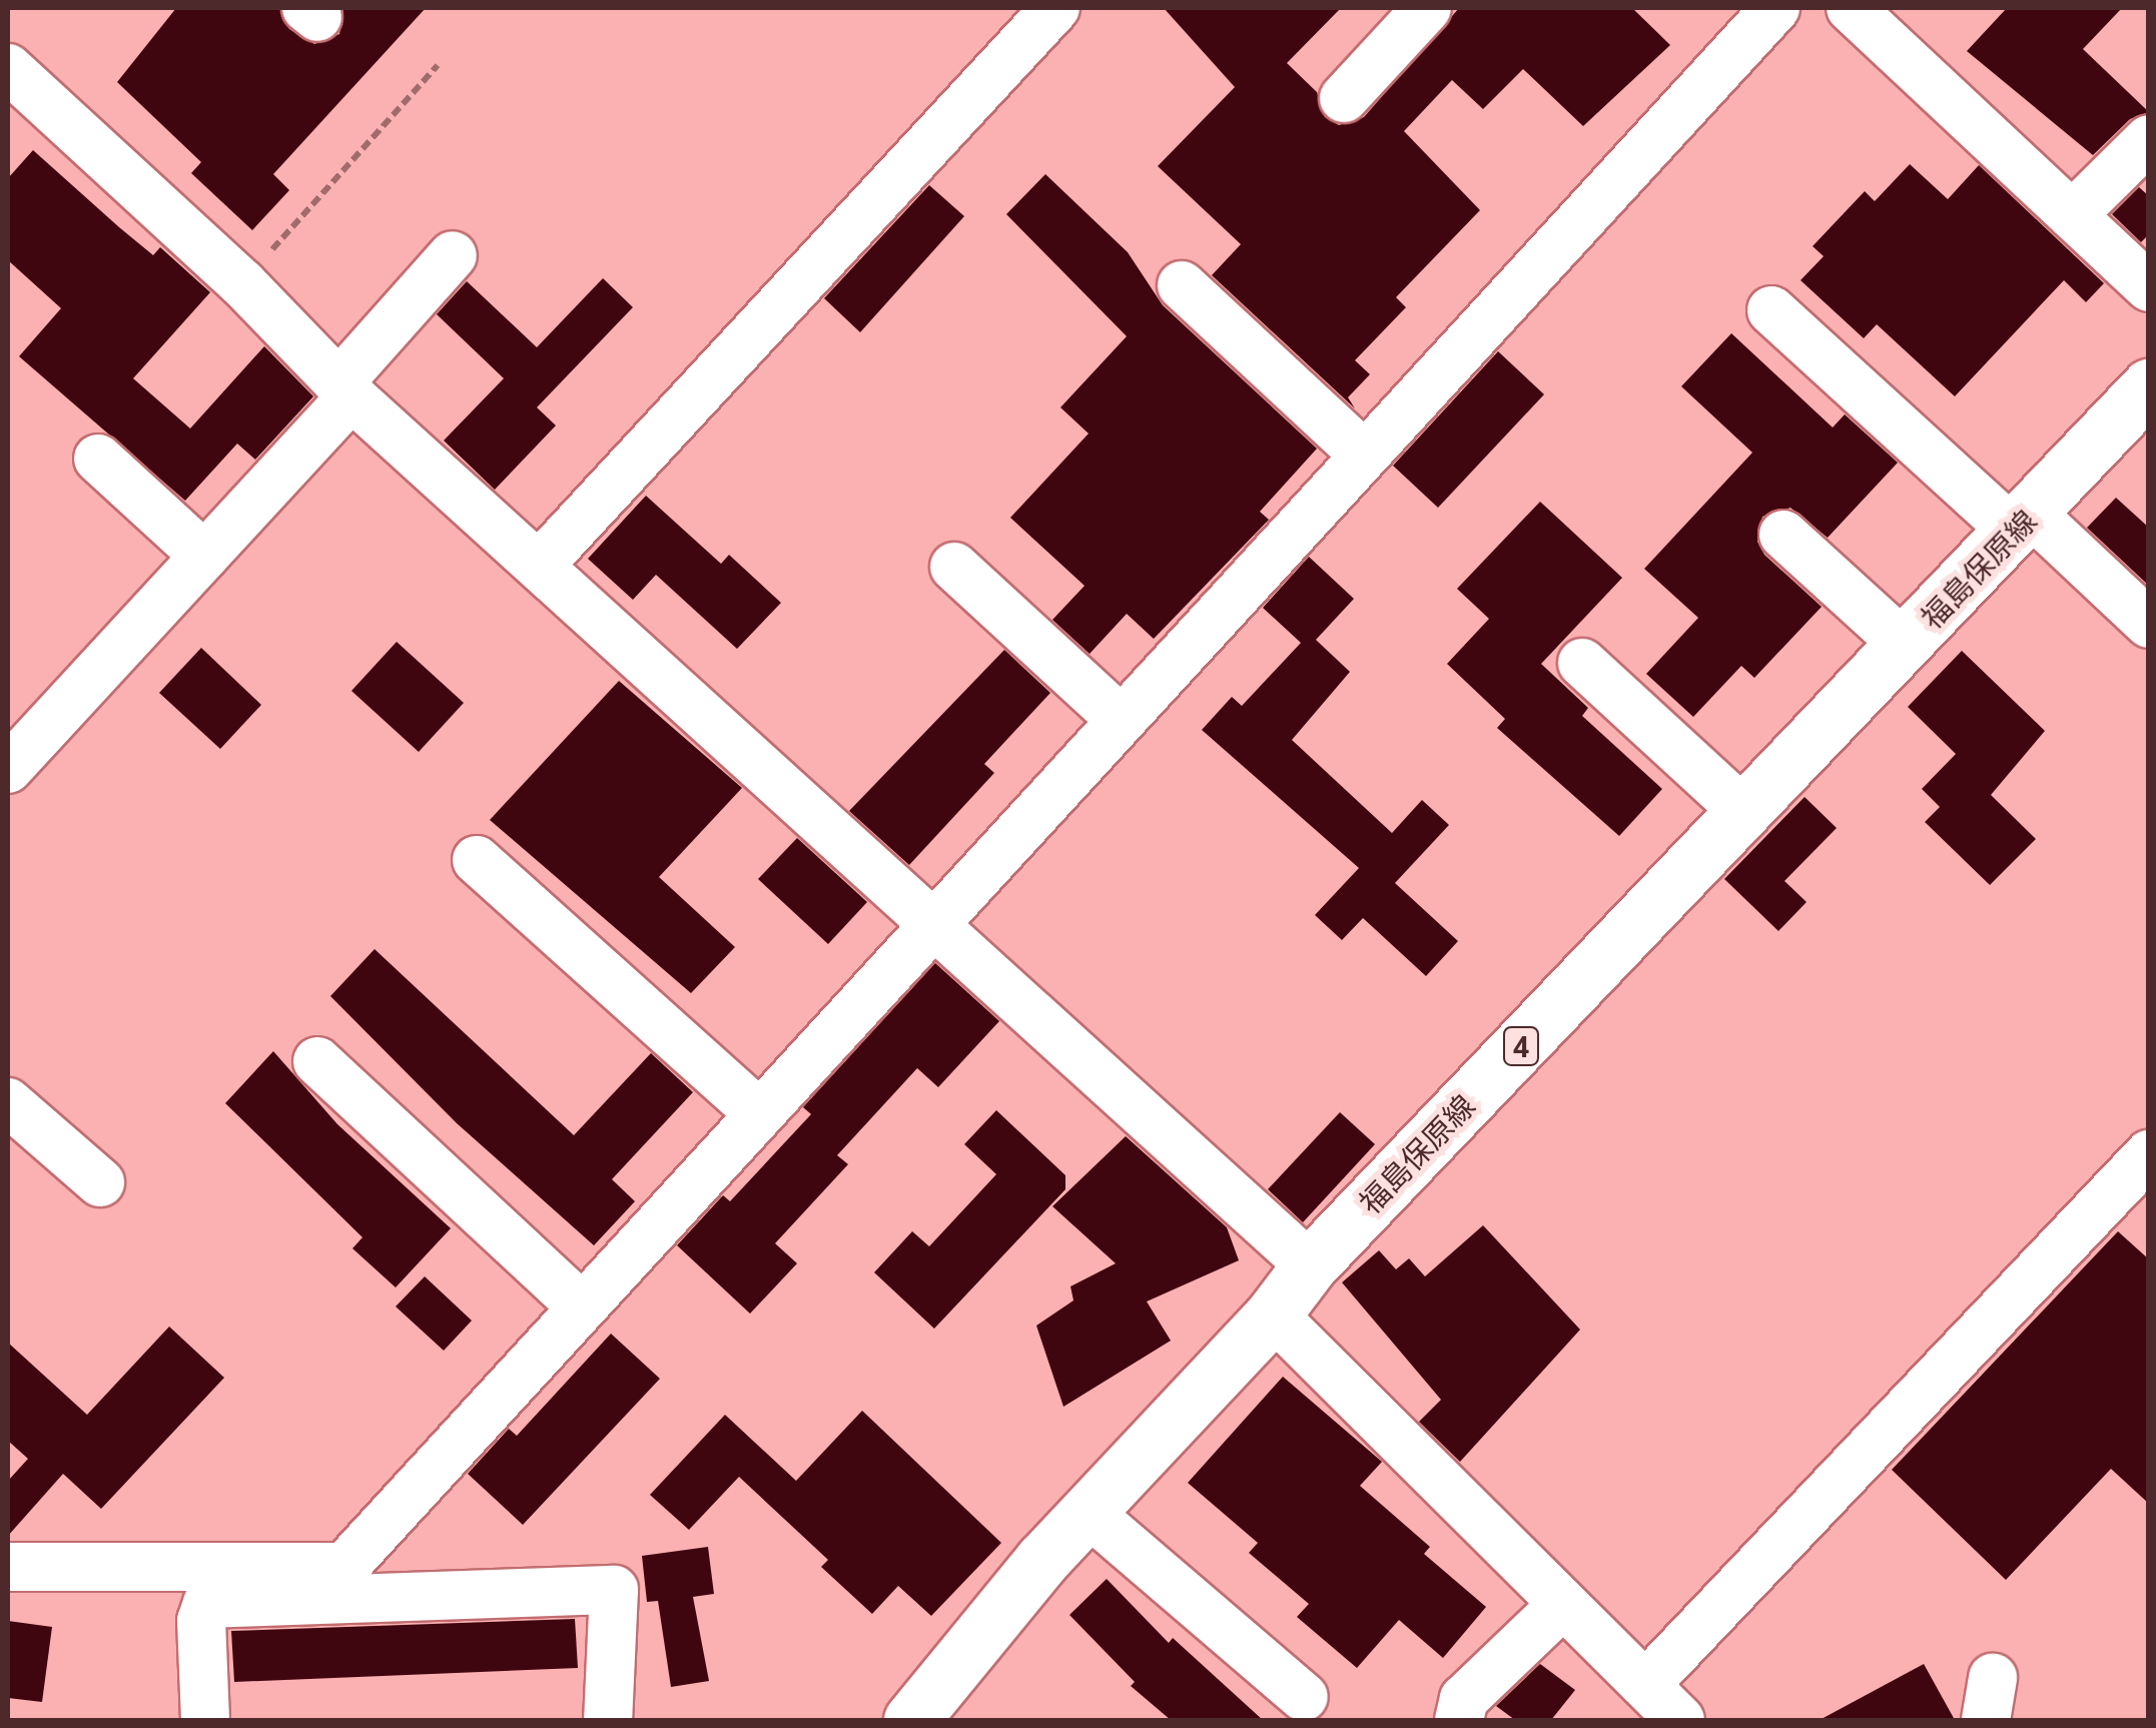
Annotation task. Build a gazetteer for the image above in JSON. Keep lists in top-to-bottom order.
{
  "streets": {
    "main road": ["福島保原線", "4"]
  }
}
